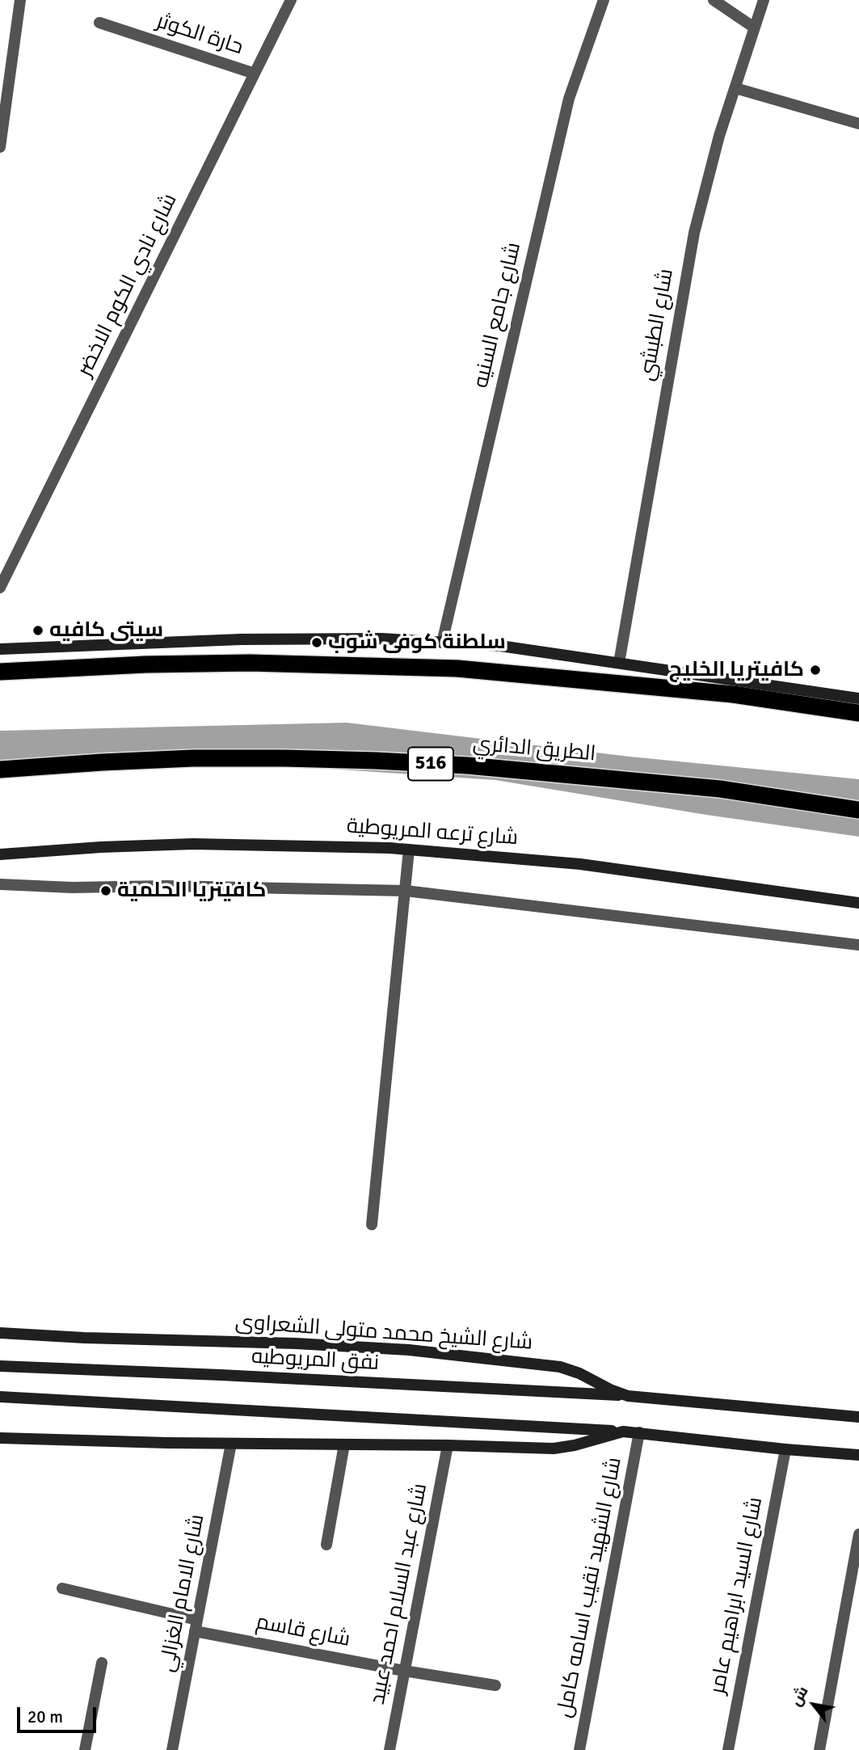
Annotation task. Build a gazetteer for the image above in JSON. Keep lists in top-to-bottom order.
{
  "streets": {
    "highway": ["الطريق الدائري", "516"],
    "main road": ["شارع ترعه المريوطية", "شارع الشيخ محمد متولى الشعراوى", "نفق المريوطيه"],
    "street": [
      "حارة الكوثر",
      "شارع نادي الكوم الاخضر",
      "شارع جامع السنيه",
      "شارع الطبشي",
      "شارع الشهيد نقيب اسامه كامل",
      "شارع الامام الغزالي",
      "شارع عبد السلام احمد عبيد",
      "شارع السيد ابراهيم عامر",
      "شارع قاسم"
    ]
  },
  "crossings": [
    ["حارة الكوثر", "شارع نادي الكوم الاخضر"],
    ["شارع الشيخ محمد متولى الشعراوى", "نفق المريوطيه"],
    ["شارع الامام الغزالي", "شارع قاسم"],
    ["شارع عبد السلام احمد عبيد", "شارع قاسم"]
  ],
  "places": [
    "سيتى كافيه",
    "سلطنة كوفى شوب",
    "كافيتريا الخليج",
    "كافيتريا الحلمية"
  ],
  "scale_bar": "20 m",
  "north": "top left"
}
